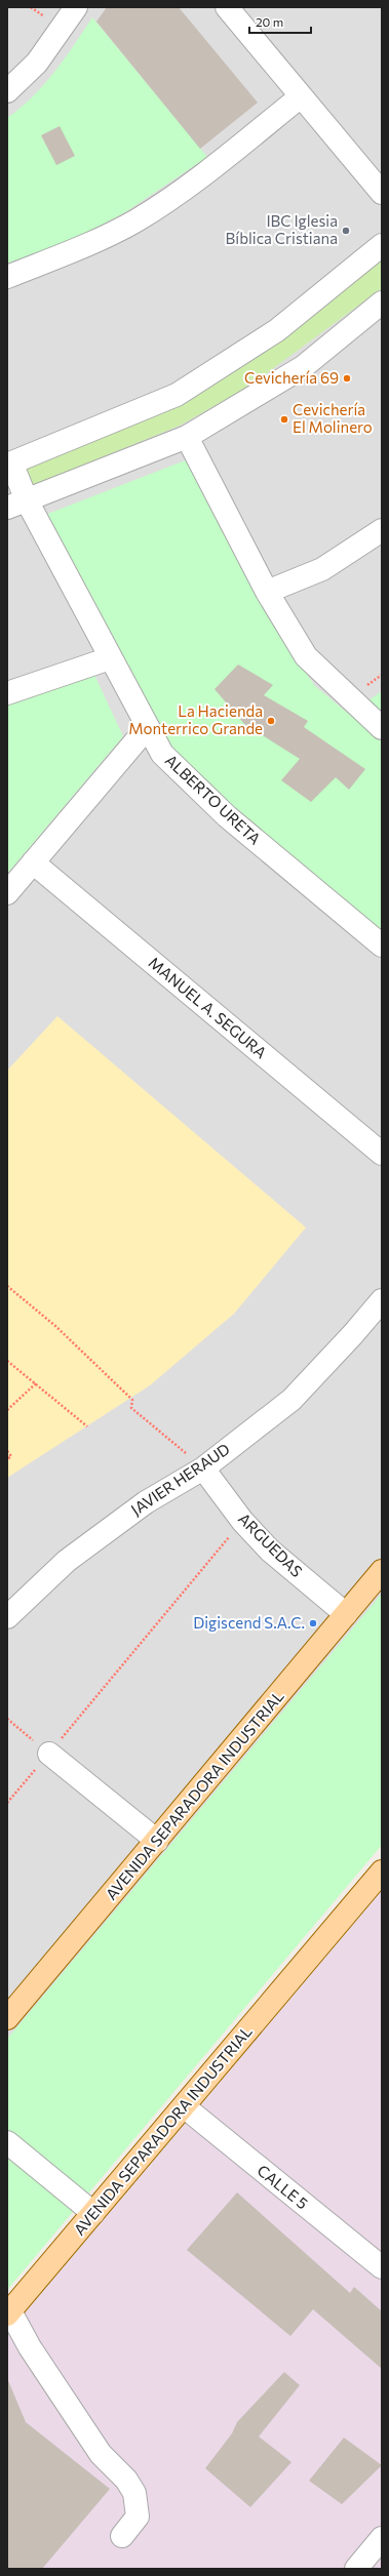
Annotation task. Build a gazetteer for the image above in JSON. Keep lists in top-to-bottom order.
{
  "streets": {
    "main road": ["AVENIDA SEPARADORA INDUSTRIAL"],
    "street": [
      "ALBERTO URETA",
      "MANUEL A. SEGURA",
      "JAVIER HERAUD",
      "ARGUEDAS",
      "CALLE 5"
    ]
  },
  "crossings": [
    ["JAVIER HERAUD", "ARGUEDAS"],
    ["ARGUEDAS", "AVENIDA SEPARADORA INDUSTRIAL"],
    ["AVENIDA SEPARADORA INDUSTRIAL", "CALLE 5"]
  ],
  "places": [
    "IBC Iglesia Bíblica Cristiana",
    "Cevichería 69",
    "Cevichería El Molinero",
    "La Hacienda Monterrico Grande",
    "Digiscend S.A.C."
  ],
  "scale_bar": "20 m"
}
